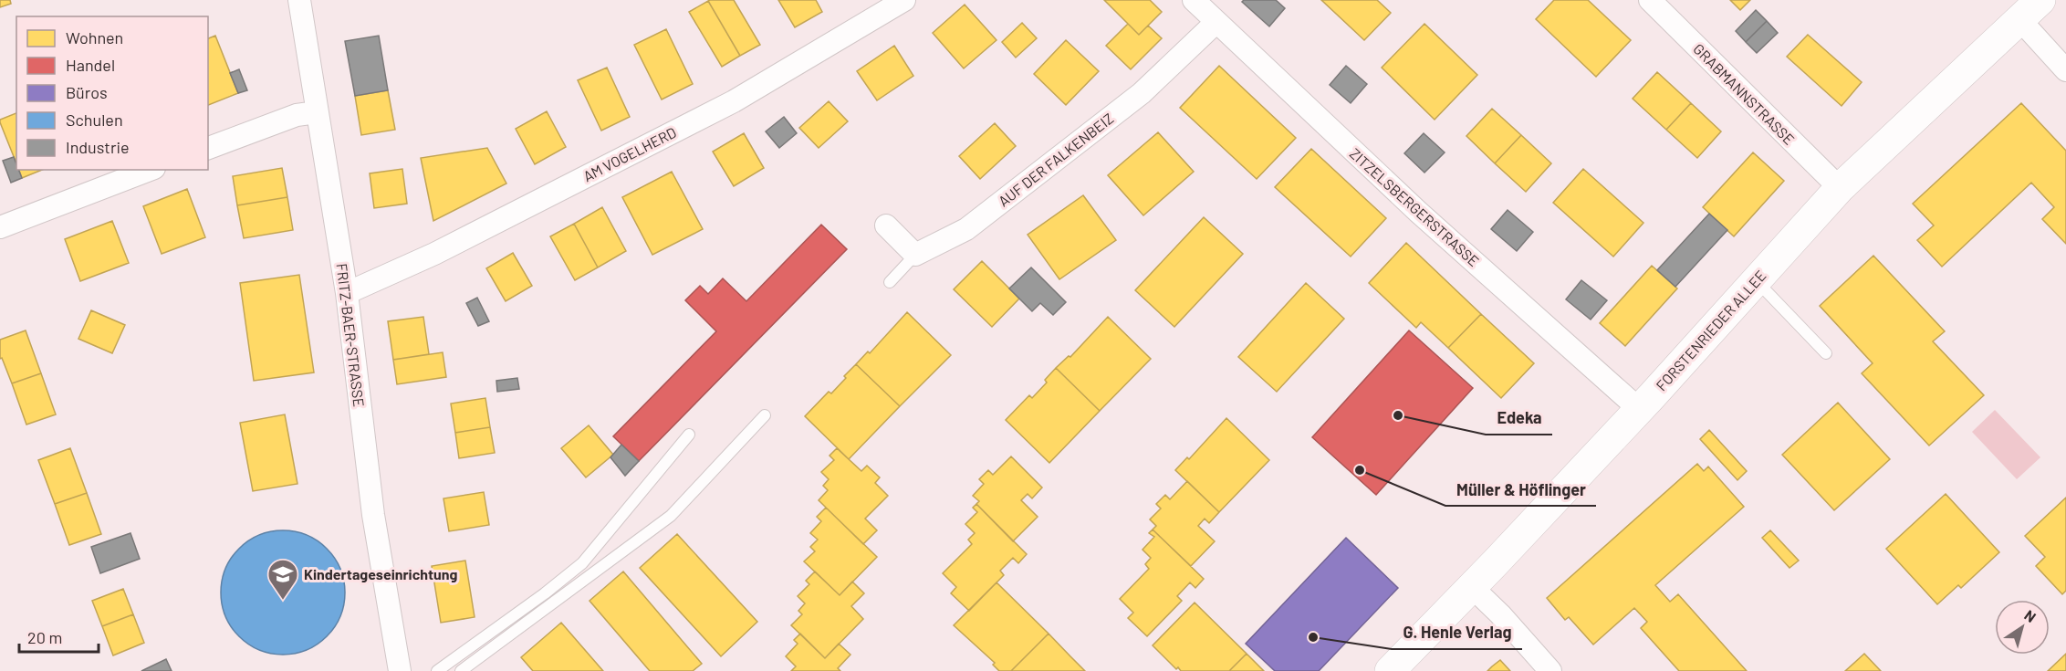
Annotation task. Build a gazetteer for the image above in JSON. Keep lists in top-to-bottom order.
{
  "streets": {
    "street": [
      "GRABMANNSTRASSE",
      "AM VOGELHERD",
      "AUF DER FALKENBEIZ",
      "ZITZELSBERGERSTRASSE",
      "FORSTENRIEDER ALLEE",
      "FRITZ-BAER-STRASSE"
    ]
  },
  "crossings": [
    ["GRABMANNSTRASSE", "FORSTENRIEDER ALLEE"],
    ["AM VOGELHERD", "FRITZ-BAER-STRASSE"],
    ["AUF DER FALKENBEIZ", "ZITZELSBERGERSTRASSE"],
    ["ZITZELSBERGERSTRASSE", "FORSTENRIEDER ALLEE"]
  ],
  "places": {
    "other": ["Edeka", "Müller & Höflinger", "G. Henle Verlag"],
    "school or university": ["Kindertageseinrichtung"]
  },
  "legend": [
    "Wohnen",
    "Handel",
    "Büros",
    "Schulen",
    "Industrie"
  ],
  "scale_bar": "20 m",
  "north": "top right"
}
